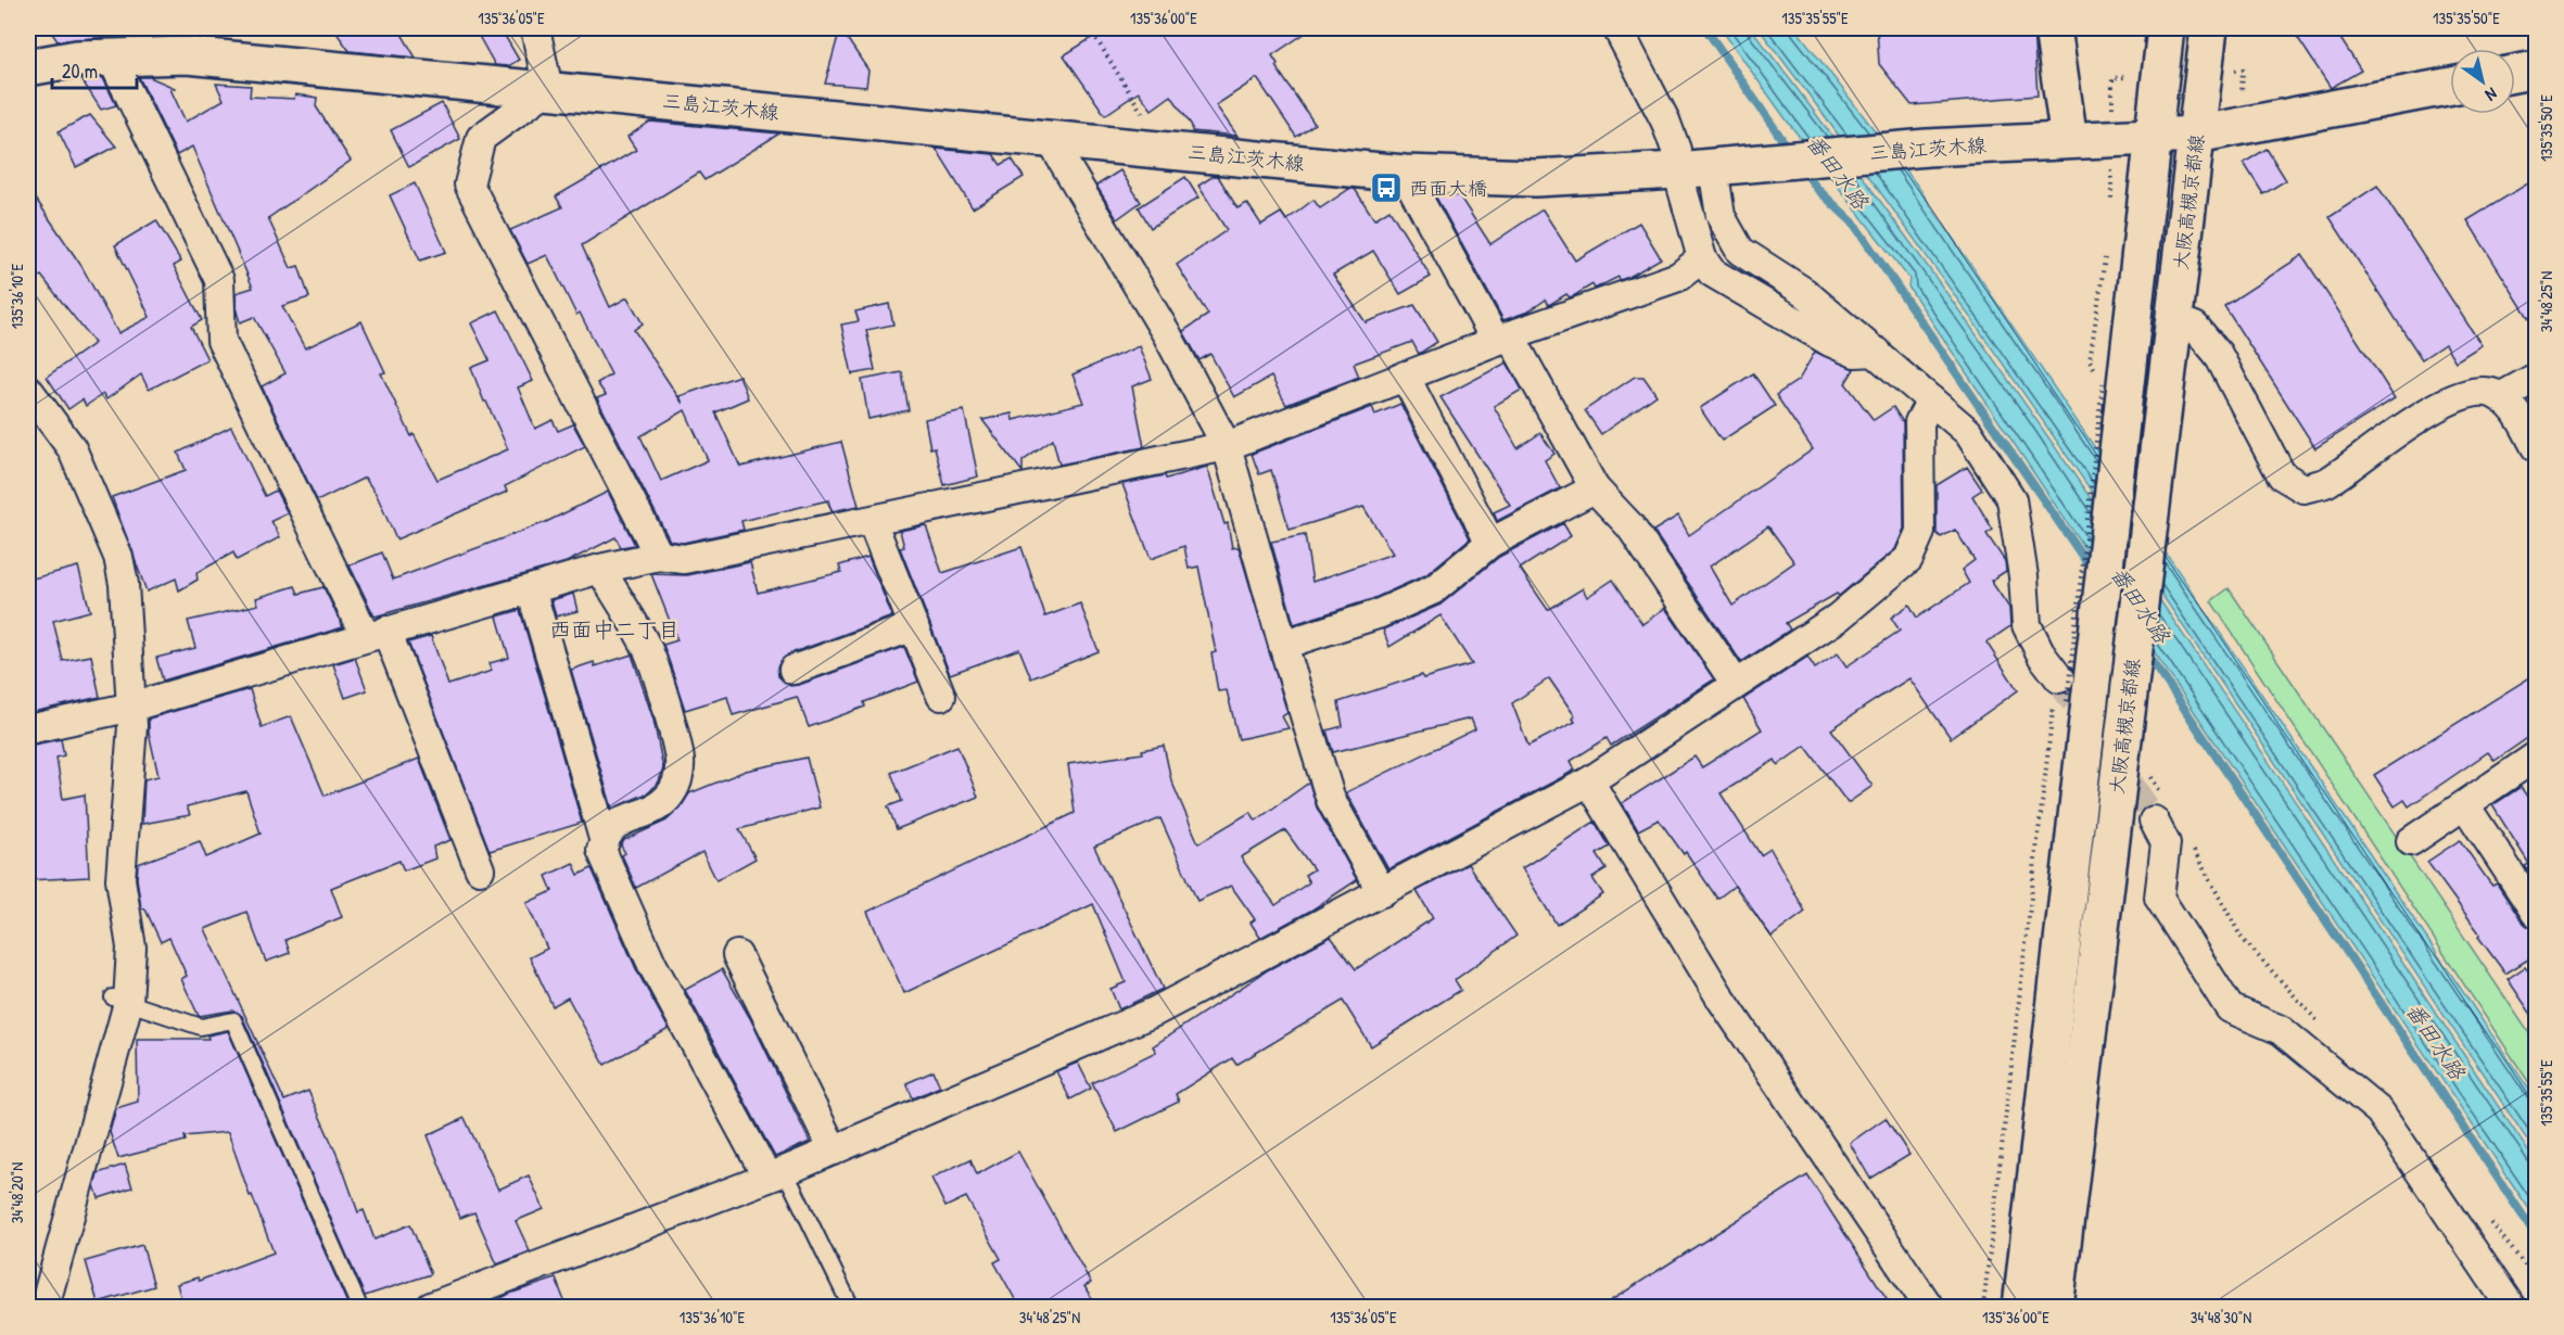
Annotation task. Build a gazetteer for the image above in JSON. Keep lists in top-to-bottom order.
{
  "streets": {
    "main road": ["三島江茨木線", "大阪高槻京都線"]
  },
  "crossings": [
    ["三島江茨木線", "大阪高槻京都線"]
  ],
  "districts": ["西面中二丁目"],
  "water": ["番田水路"],
  "places": {
    "bus stop": ["西面大橋"]
  },
  "scale_bar": "20 m",
  "north": "bottom right",
  "coordinates": [
    "135°36'05\"E",
    "135°36'00\"E",
    "135°35'55\"E",
    "135°35'50\"E",
    "135°36'10\"E",
    "34°48'25\"N",
    "34°48'20\"N",
    "34°48'30\"N"
  ]
}
